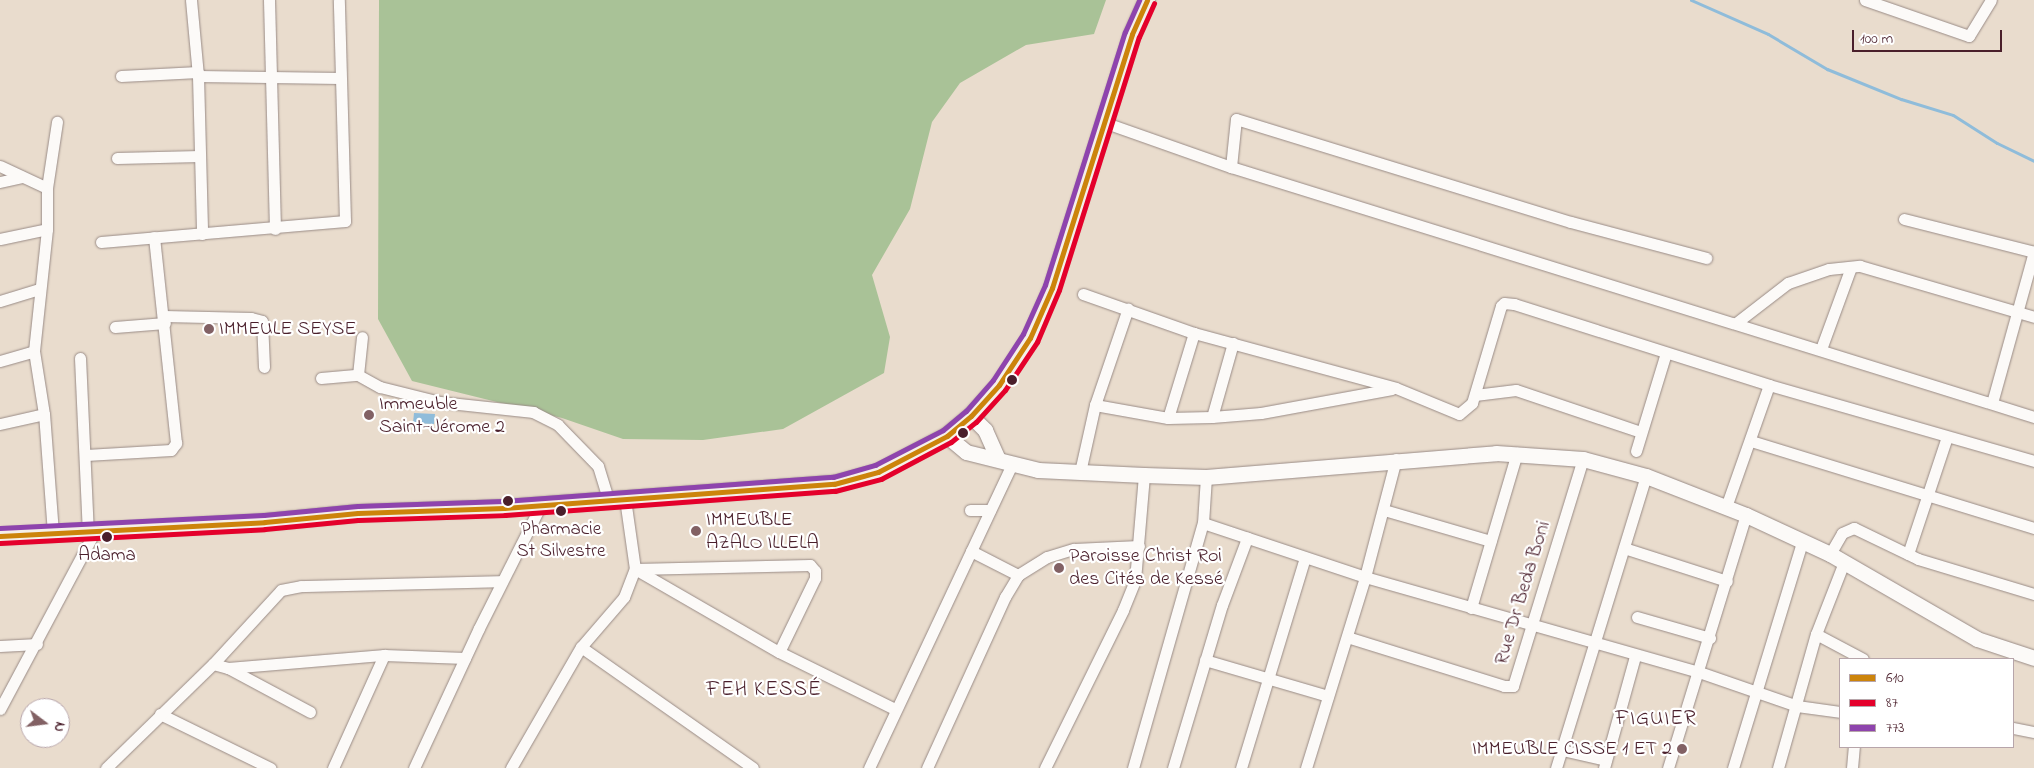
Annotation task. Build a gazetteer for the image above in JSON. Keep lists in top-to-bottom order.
{
  "streets": {
    "street": ["Rue Dr Beda Boni"]
  },
  "districts": ["FEH KESSÉ", "FIGUIER"],
  "places": [
    "IMMEULE SEYSE",
    "Immeuble Saint-Jérome 2",
    "Pharmacie St Silvestre",
    "IMMEUBLE AZALO ILLELA",
    "Adama",
    "Paroisse Christ Roi des Cités de Kessé",
    "IMMEUBLE CISSE 1 ET 2"
  ],
  "lines": ["transit line 610", "transit line 773", "transit line 87"],
  "legend": ["610", "87", "773"],
  "scale_bar": "100 m",
  "north": "right"
}
